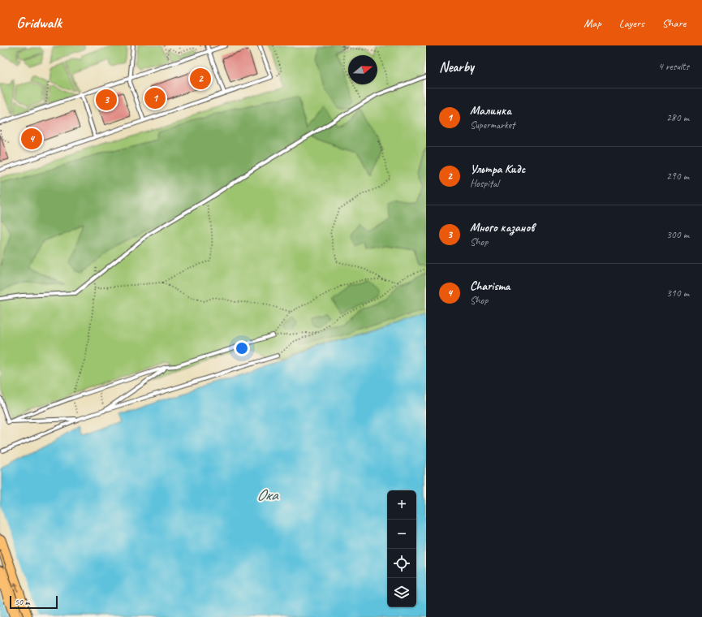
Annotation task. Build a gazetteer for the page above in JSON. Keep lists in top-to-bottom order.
{
  "water": ["Ока"],
  "scale_bar": "50 m",
  "north": "right",
  "page": {
    "header": "Gridwalk",
    "nav": ["Map", "Layers", "Share"],
    "heading": ["Nearby", "4 results"],
    "pins": [
      "2",
      "1",
      "3",
      "4"
    ],
    "list": [
      {
        "mark": "1",
        "name": "Малинка",
        "note": "Supermarket",
        "value": "280 m"
      },
      {
        "mark": "2",
        "name": "Ультра Кидс",
        "note": "Hospital",
        "value": "290 m"
      },
      {
        "mark": "3",
        "name": "Много казанов",
        "note": "Shop",
        "value": "300 m"
      },
      {
        "mark": "4",
        "name": "Charisma",
        "note": "Shop",
        "value": "310 m"
      }
    ],
    "map_buttons": ["+", "−"],
    "scale": "50 m"
  }
}
